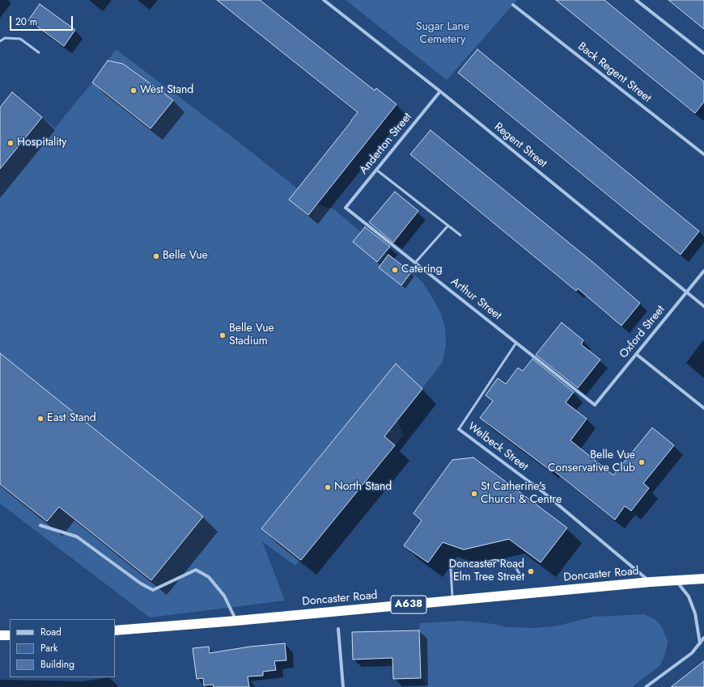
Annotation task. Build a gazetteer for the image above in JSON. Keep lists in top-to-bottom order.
{
  "streets": {
    "highway": ["Doncaster Road", "A638"],
    "street": [
      "Back Regent Street",
      "Anderton Street",
      "Regent Street",
      "Arthur Street",
      "Oxford Street",
      "Welbeck Street"
    ]
  },
  "crossings": [
    ["Anderton Street", "Regent Street"],
    ["Anderton Street", "Arthur Street"],
    ["Regent Street", "Oxford Street"],
    ["Arthur Street", "Oxford Street"],
    ["Arthur Street", "Welbeck Street"],
    ["Welbeck Street", "Doncaster Road"]
  ],
  "parks": ["Sugar Lane Cemetery"],
  "places": [
    "West Stand",
    "Hospitality",
    "Belle Vue",
    "Catering",
    "Belle Vue Stadium",
    "East Stand",
    "Belle Vue Conservative Club",
    "North Stand",
    "St Catherine's Church & Centre",
    "Doncaster Road Elm Tree Street"
  ],
  "legend": ["Road", "Park", "Building"],
  "scale_bar": "20 m"
}
